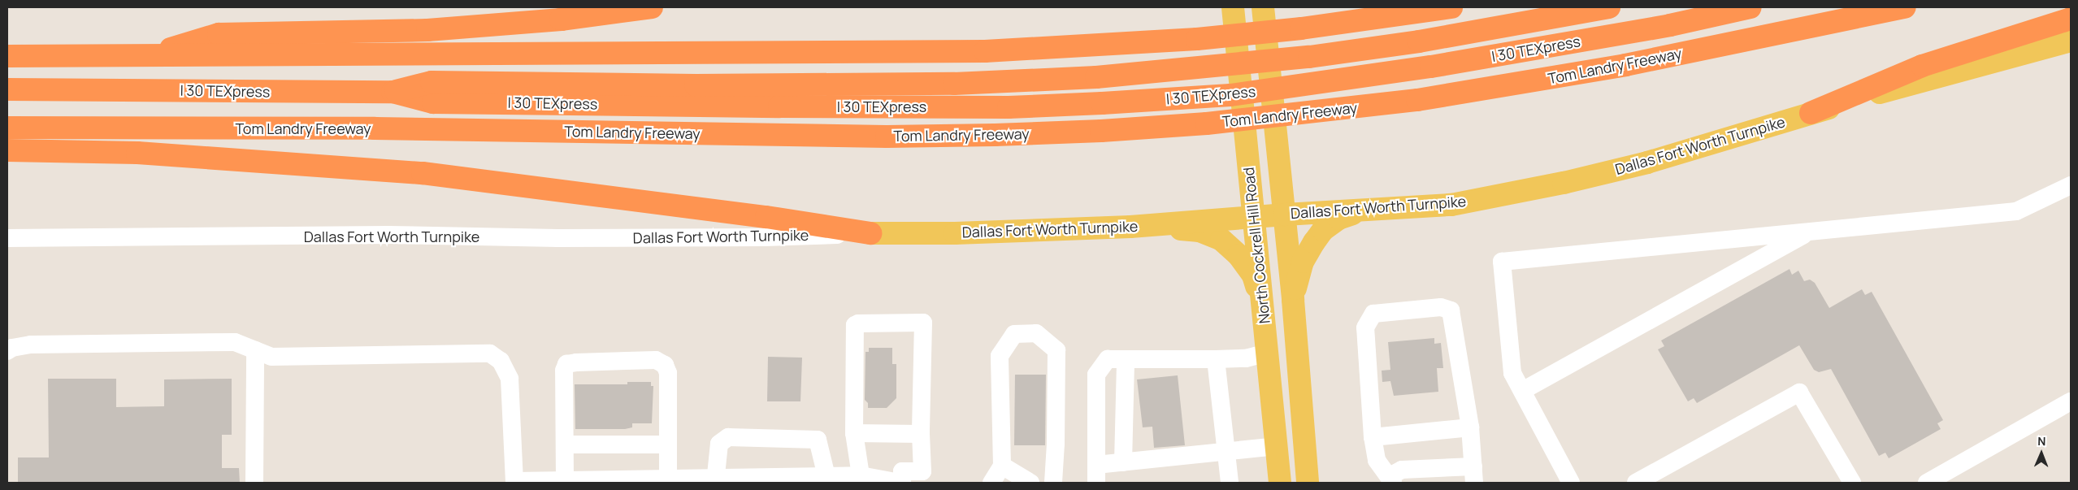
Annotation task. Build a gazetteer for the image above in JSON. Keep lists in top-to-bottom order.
{
  "streets": {
    "highway": ["I 30 TEXpress", "Tom Landry Freeway"],
    "main road": ["Dallas Fort Worth Turnpike", "North Cockrell Hill Road"]
  },
  "crossings": [
    ["Dallas Fort Worth Turnpike", "North Cockrell Hill Road"]
  ],
  "north": "top"
}
